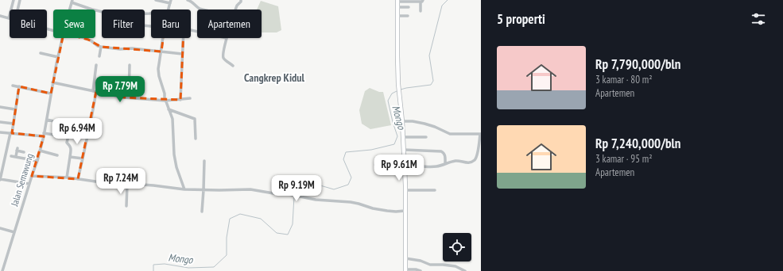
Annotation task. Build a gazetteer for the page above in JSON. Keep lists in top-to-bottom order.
{
  "streets": {
    "street": ["Jalan Semawung"]
  },
  "districts": ["Cangkrep Kidul"],
  "water": ["Mongo"],
  "page": {
    "heading": "5 properti",
    "chip": [
      "Beli",
      "Sewa",
      "Filter",
      "Baru",
      "Apartemen"
    ],
    "list": [
      {
        "name": "Rp 7,790,000/bln",
        "note": "3 kamar · 80 m² · Apartemen"
      },
      {
        "name": "Rp 7,240,000/bln",
        "note": "3 kamar · 95 m² · Apartemen"
      }
    ],
    "price": [
      "Rp 7.79M",
      "Rp 6.94M",
      "Rp 9.61M",
      "Rp 7.24M",
      "Rp 9.19M"
    ]
  }
}
